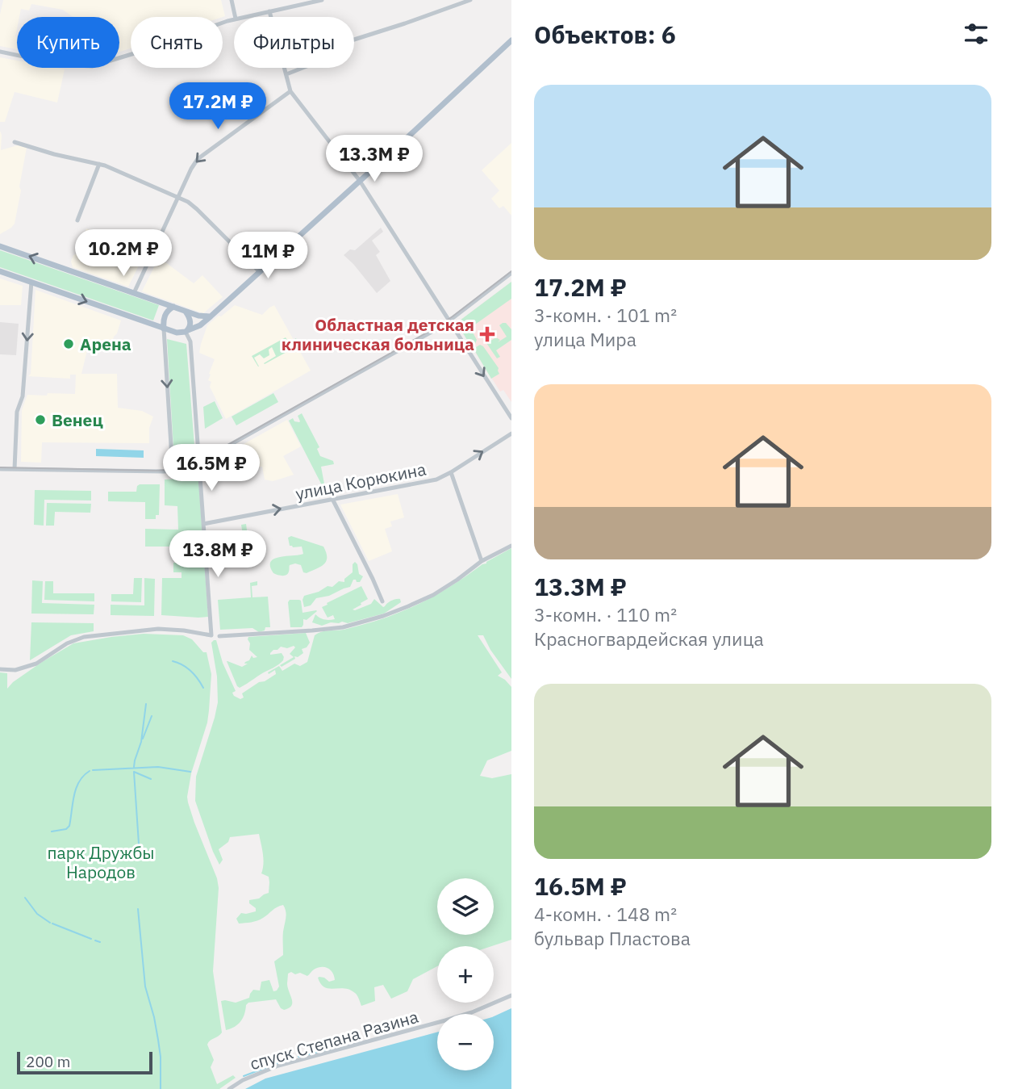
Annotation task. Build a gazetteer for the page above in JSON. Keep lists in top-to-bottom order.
{
  "streets": {
    "street": ["улица Корюкина", "спуск Степана Разина"]
  },
  "one_way": ["улица Корюкина"],
  "parks": ["парк Дружбы Народов"],
  "places": {
    "health": ["Областная детская клиническая больница"],
    "other": ["Арена", "Венец"]
  },
  "scale_bar": "200 m",
  "page": {
    "heading": "Объектов: 6",
    "chip": ["Купить", "Снять", "Фильтры"],
    "list": [
      {
        "name": "17.2M ₽",
        "note": "3-комн. · 101 m² · улица Мира"
      },
      {
        "name": "13.3M ₽",
        "note": "3-комн. · 110 m² · Красногвардейская улица"
      },
      {
        "name": "16.5M ₽",
        "note": "4-комн. · 148 m² · бульвар Пластова"
      }
    ],
    "price": [
      "17.2M ₽",
      "13.3M ₽",
      "10.2M ₽",
      "11M ₽",
      "16.5M ₽",
      "13.8M ₽"
    ],
    "map_buttons": ["+", "−"],
    "scale": "200 m"
  }
}
